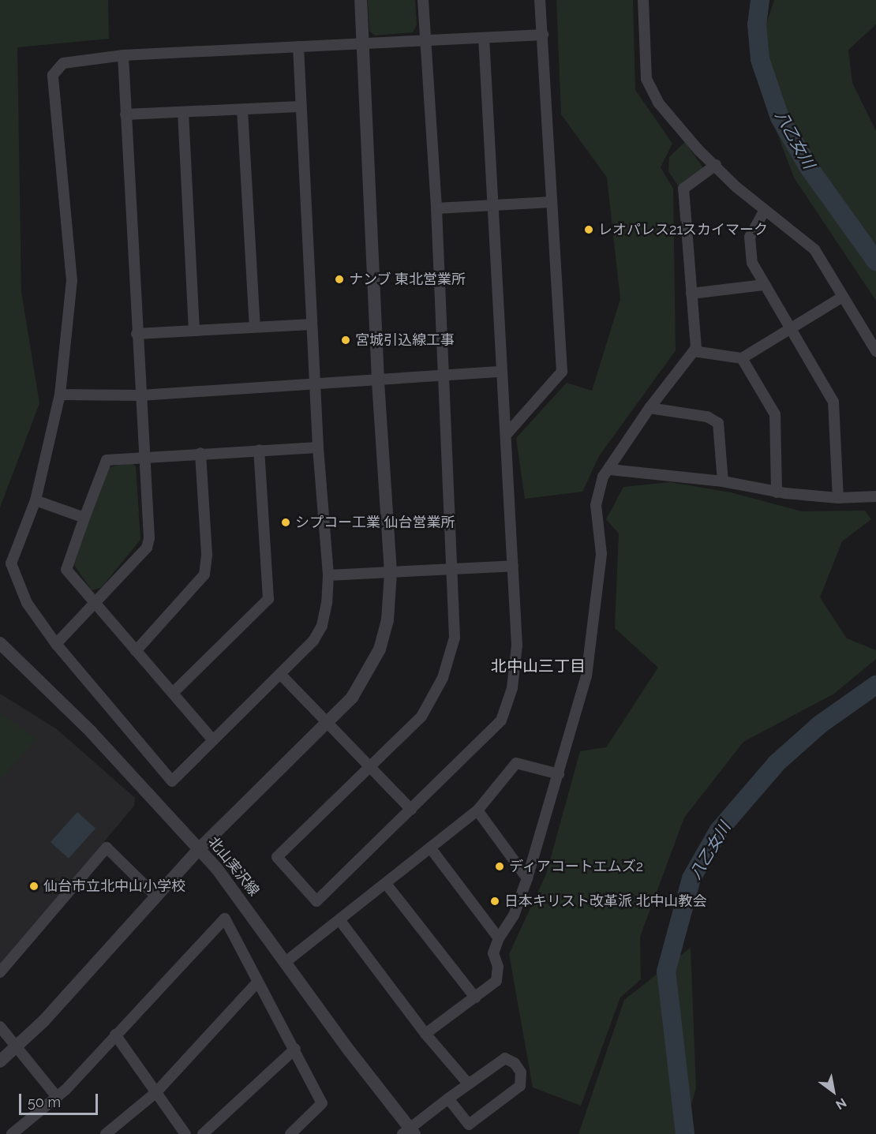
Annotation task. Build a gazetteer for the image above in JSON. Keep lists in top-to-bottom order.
{
  "streets": {
    "street": ["北山実沢線"]
  },
  "districts": ["北中山三丁目"],
  "water": ["八乙女川"],
  "places": [
    "レオパレス21スカイマーク",
    "ナンブ 東北営業所",
    "宮城引込線工事",
    "シプコー工業 仙台営業所",
    "ディアコートエムズ2",
    "仙台市立北中山小学校",
    "日本キリスト改革派 北中山教会"
  ],
  "scale_bar": "50 m",
  "north": "bottom right"
}
